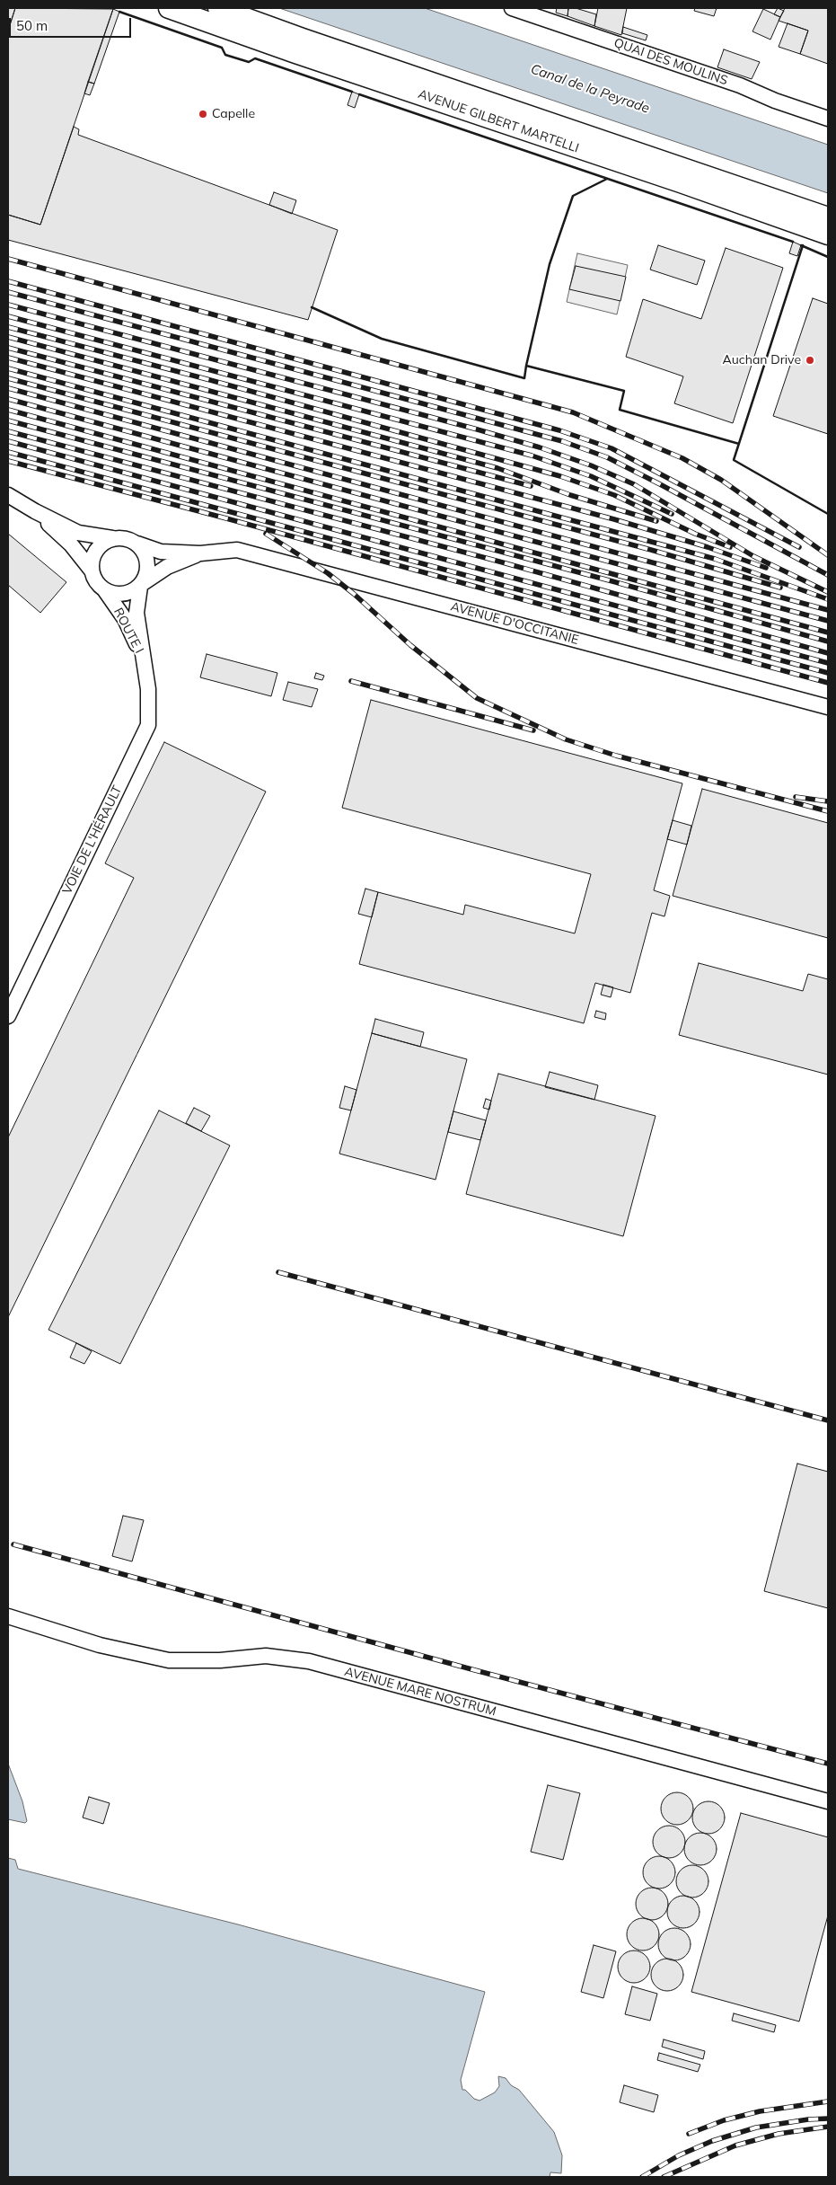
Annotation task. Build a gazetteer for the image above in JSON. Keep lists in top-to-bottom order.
{
  "streets": {
    "main road": ["AVENUE GILBERT MARTELLI"],
    "street": [
      "QUAI DES MOULINS",
      "AVENUE D'OCCITANIE",
      "ROUTE I",
      "VOIE DE L'HÉRAULT",
      "AVENUE MARE NOSTRUM"
    ]
  },
  "crossings": [
    ["AVENUE D'OCCITANIE", "ROUTE I"],
    ["ROUTE I", "VOIE DE L'HÉRAULT"]
  ],
  "water": ["Canal de la Peyrade"],
  "places": ["Capelle", "Auchan Drive"],
  "scale_bar": "50 m"
}
